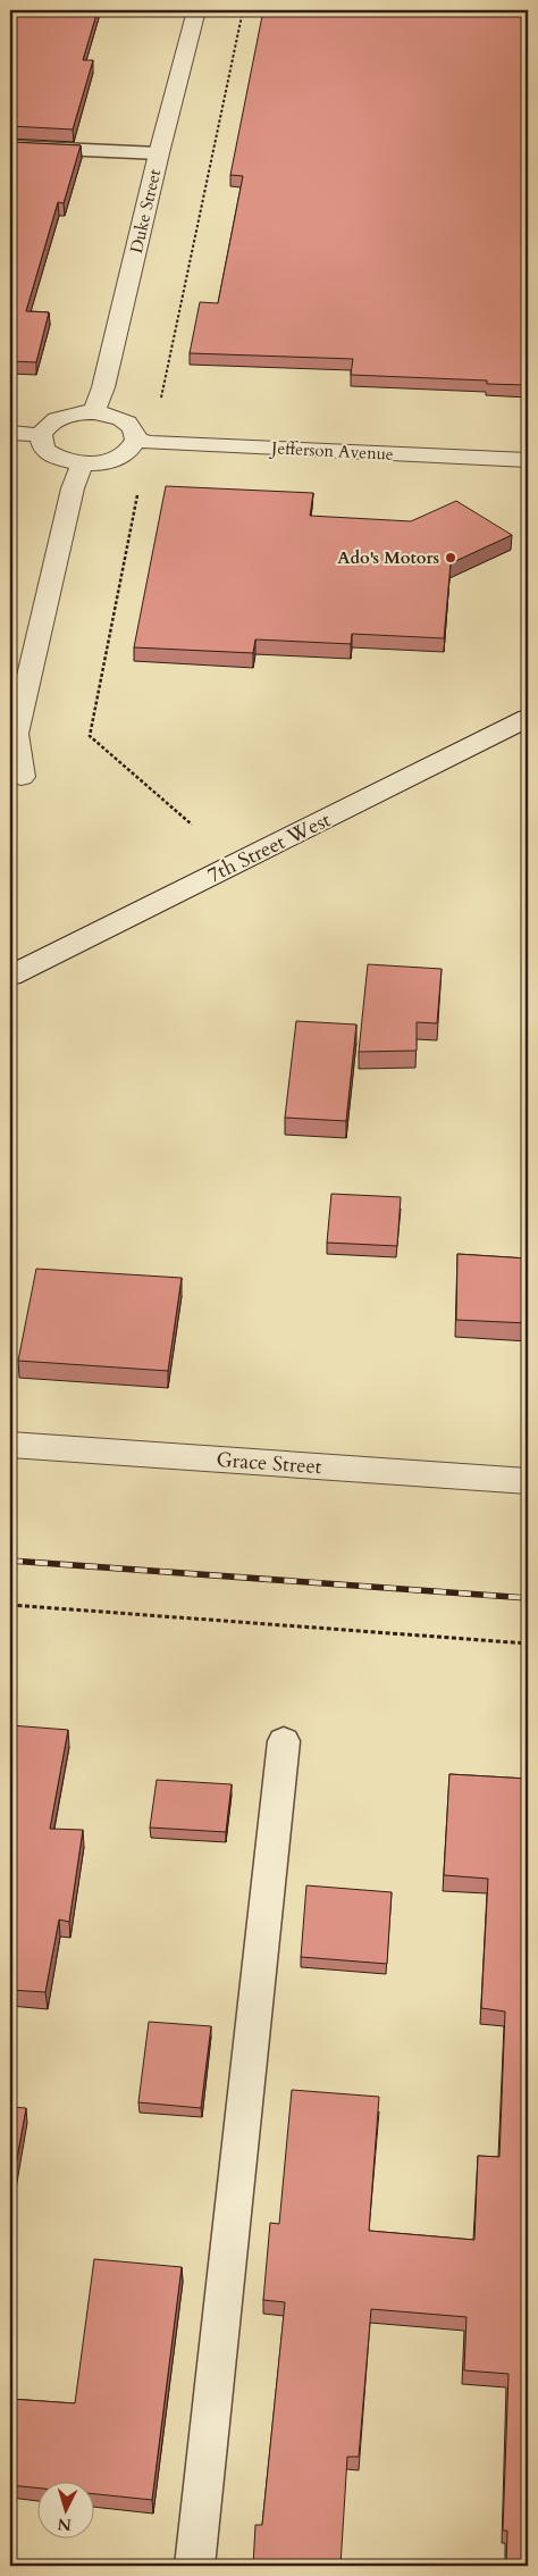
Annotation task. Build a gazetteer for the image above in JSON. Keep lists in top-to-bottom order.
{
  "streets": {
    "street": [
      "Duke Street",
      "Jefferson Avenue",
      "7th Street West",
      "Grace Street"
    ]
  },
  "places": ["Ado's Motors"],
  "north": "bottom"
}
